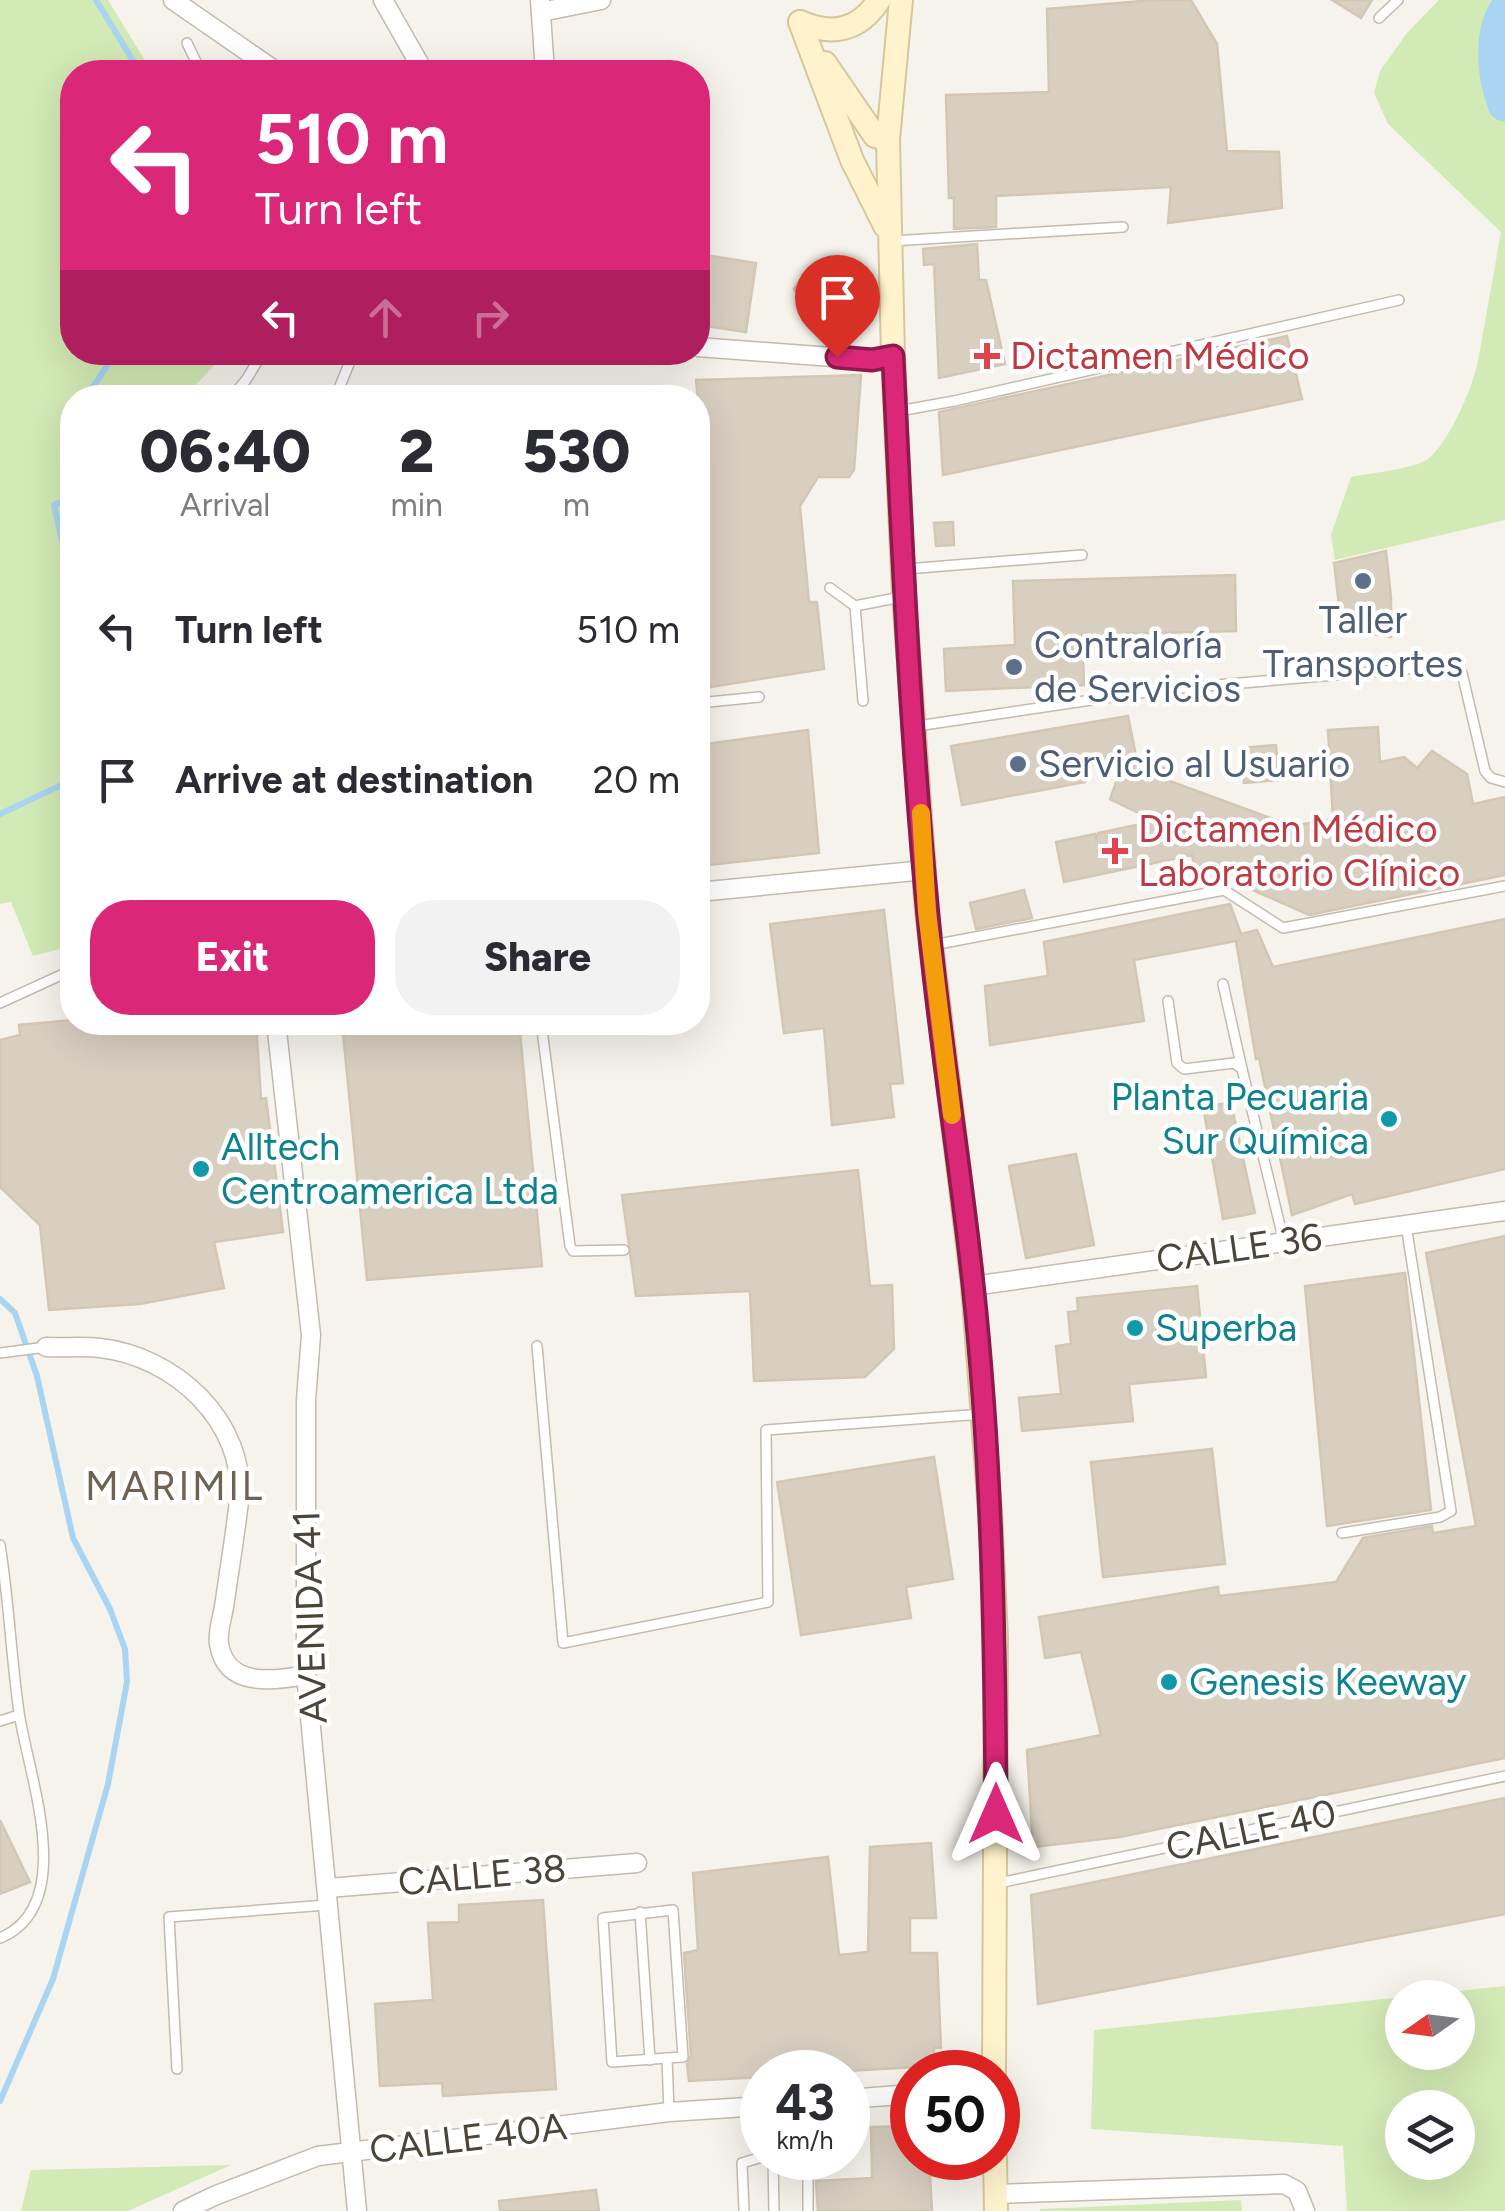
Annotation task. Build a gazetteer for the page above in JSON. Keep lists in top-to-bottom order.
{
  "streets": {
    "street": [
      "CALLE 36",
      "AVENIDA 41",
      "CALLE 38",
      "CALLE 40A"
    ],
    "lane": ["CALLE 40"]
  },
  "crossings": [
    ["AVENIDA 41", "CALLE 38"],
    ["AVENIDA 41", "CALLE 40A"]
  ],
  "districts": ["MARIMIL"],
  "places": {
    "health": ["Dictamen Médico", "Dictamen Médico Laboratorio Clínico"],
    "other": [
      "Taller Transportes",
      "Contraloría de Servicios",
      "Servicio al Usuario",
      "Planta Pecuaria Sur Química",
      "Alltech Centroamerica Ltda",
      "Superba",
      "Genesis Keeway"
    ]
  },
  "north": "left",
  "page": {
    "turn": ["510 m", "Turn left"],
    "eta": [
      "06:40",
      "Arrival",
      "2",
      "min",
      "530",
      "m"
    ],
    "list": [
      {
        "name": "Turn left",
        "value": "510 m"
      },
      {
        "name": "Arrive at destination",
        "value": "20 m"
      }
    ],
    "buttons": ["Exit", "Share"],
    "speed": "43 km/h",
    "limit": "50"
  }
}
